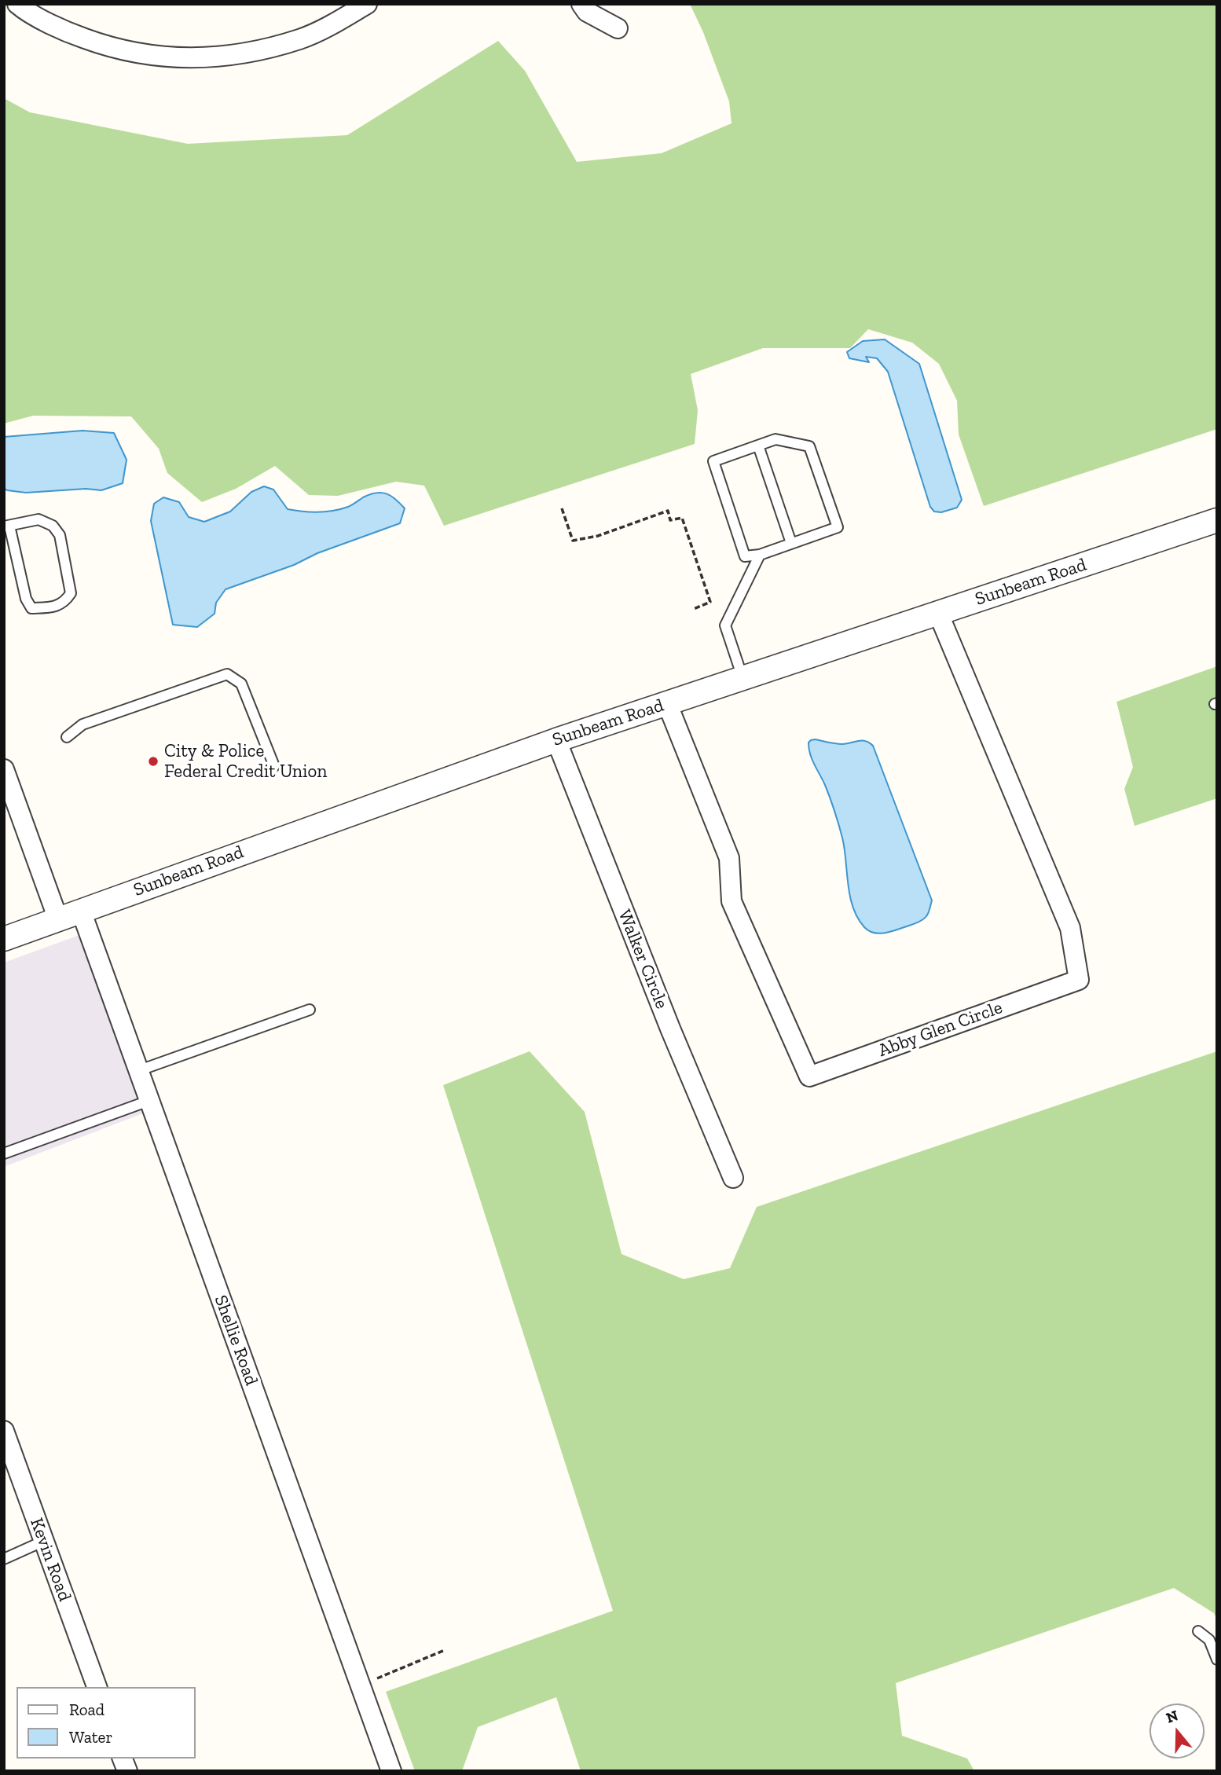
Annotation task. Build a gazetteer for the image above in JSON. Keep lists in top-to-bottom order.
{
  "streets": {
    "street": [
      "Sunbeam Road",
      "Walker Circle",
      "Abby Glen Circle",
      "Shellie Road",
      "Kevin Road"
    ]
  },
  "crossings": [
    ["Sunbeam Road", "Walker Circle"],
    ["Sunbeam Road", "Abby Glen Circle"],
    ["Sunbeam Road", "Shellie Road"]
  ],
  "places": ["City & Police Federal Credit Union"],
  "legend": ["Road", "Water"],
  "north": "top"
}
